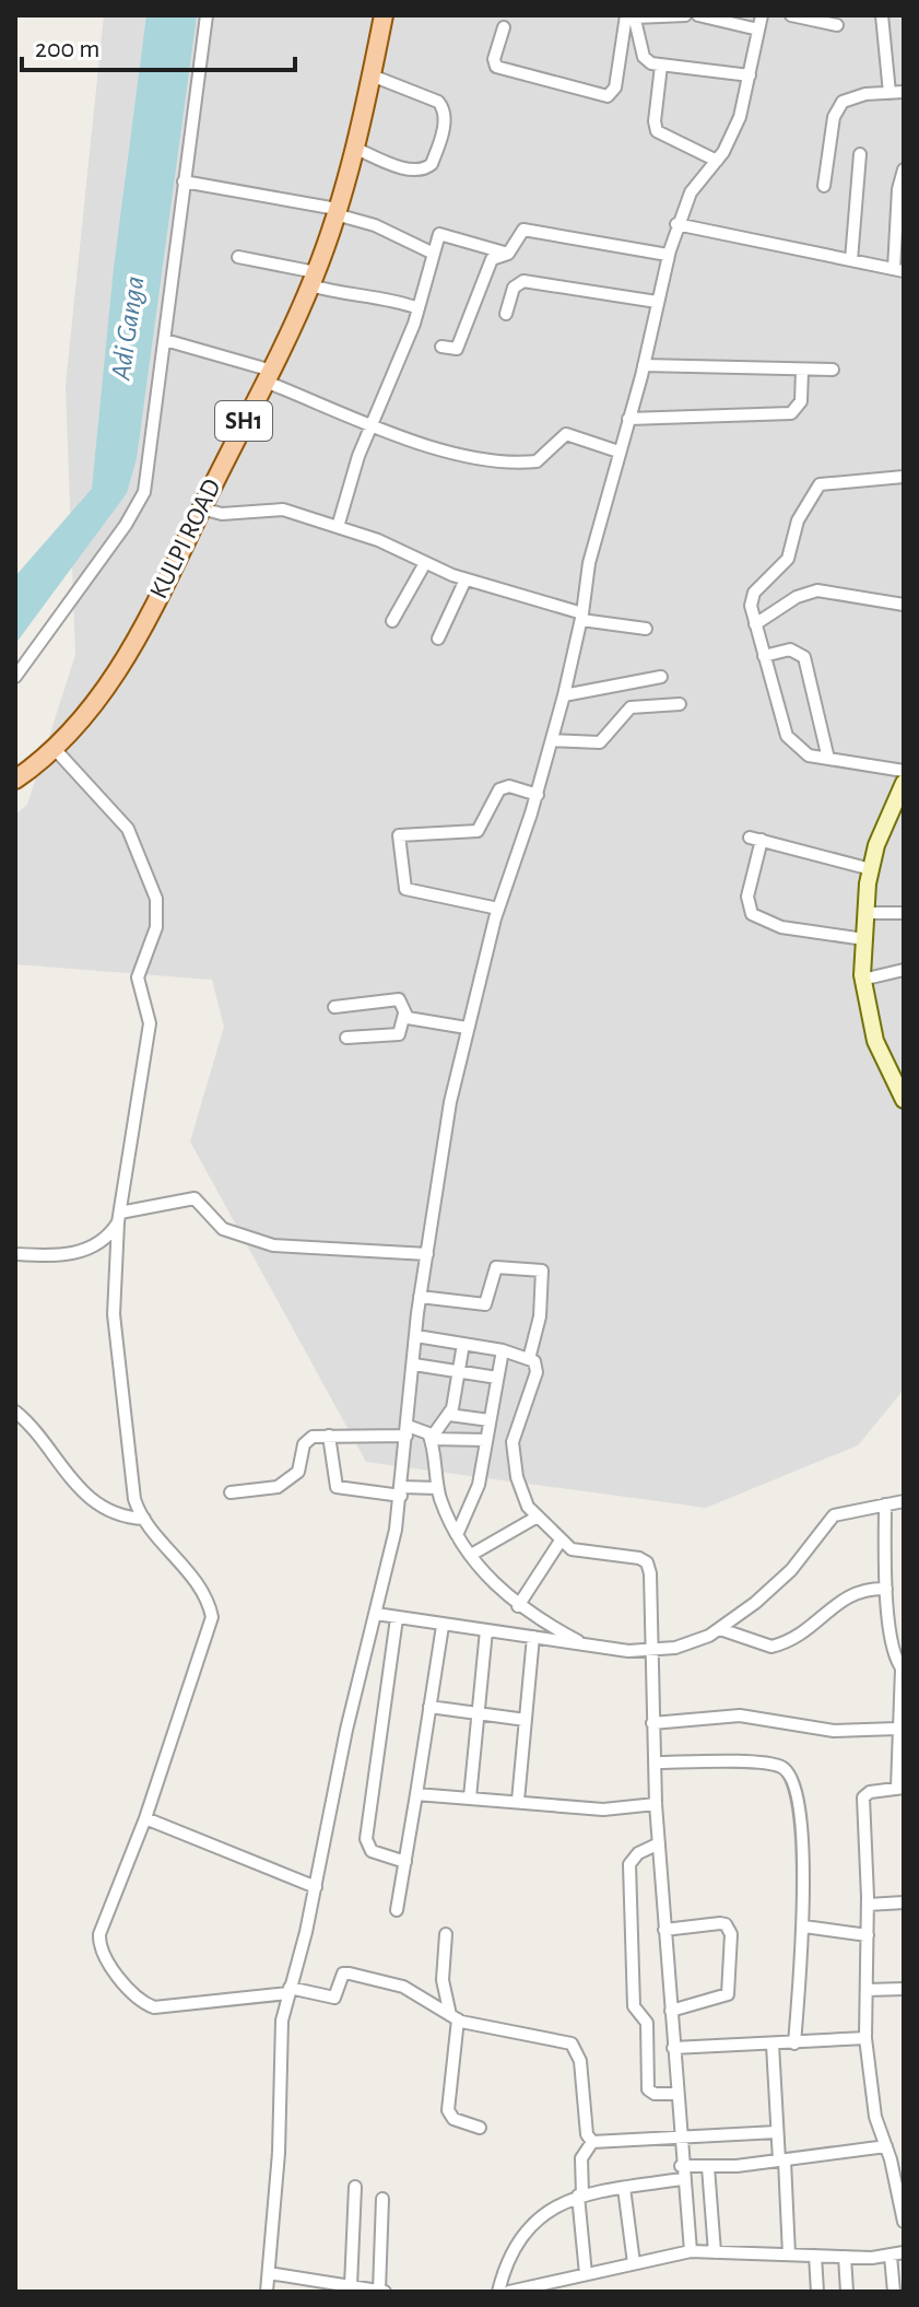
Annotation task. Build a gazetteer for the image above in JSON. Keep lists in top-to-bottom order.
{
  "streets": {
    "main road": ["SH1", "KULPI ROAD"]
  },
  "water": ["Adi Ganga"],
  "scale_bar": "200 m"
}
